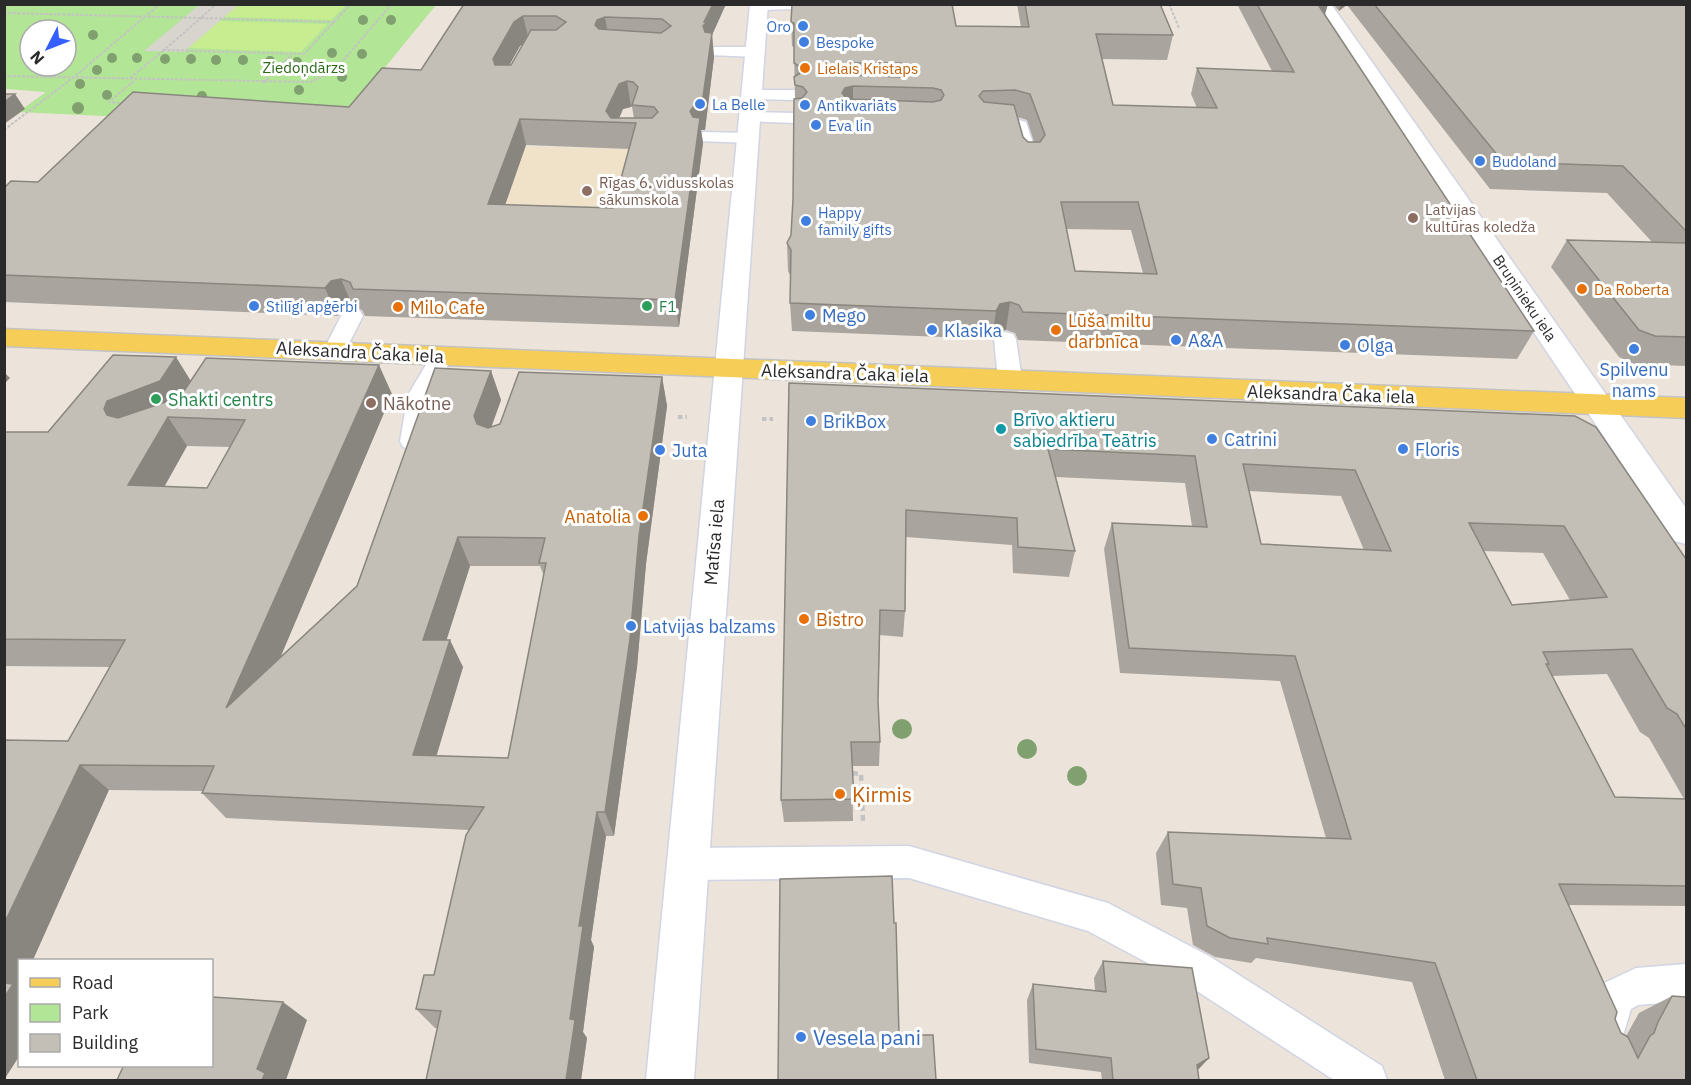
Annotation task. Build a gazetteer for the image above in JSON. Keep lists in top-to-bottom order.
{
  "streets": {
    "main road": ["Aleksandra Čaka iela"],
    "street": ["Bruņinieku iela", "Matīsa iela"]
  },
  "crossings": [
    ["Bruņinieku iela", "Aleksandra Čaka iela"],
    ["Aleksandra Čaka iela", "Matīsa iela"]
  ],
  "parks": ["Ziedoņdārzs"],
  "places": [
    "Oro",
    "Bespoke",
    "Lielais Kristaps",
    "La Belle",
    "Antikvariāts",
    "Eva lin",
    "Budoland",
    "Rīgas 6. vidusskolas sākumskola",
    "Latvijas kultūras koledža",
    "Happy family gifts",
    "Da Roberta",
    "Stilīgi apģērbi",
    "F1",
    "Milo Cafe",
    "Mego",
    "Klasika",
    "Lūša miltu darbnīca",
    "A&A",
    "Olga",
    "Spilvenu nams",
    "Shakti centrs",
    "Nākotne",
    "BrikBox",
    "Brīvo aktieru sabiedrība Teātris",
    "Catrini",
    "Floris",
    "Juta",
    "Anatolia",
    "Bistro",
    "Latvijas balzams",
    "Ķirmis",
    "Vesela pani"
  ],
  "legend": ["Road", "Park", "Building"],
  "north": "bottom left"
}
